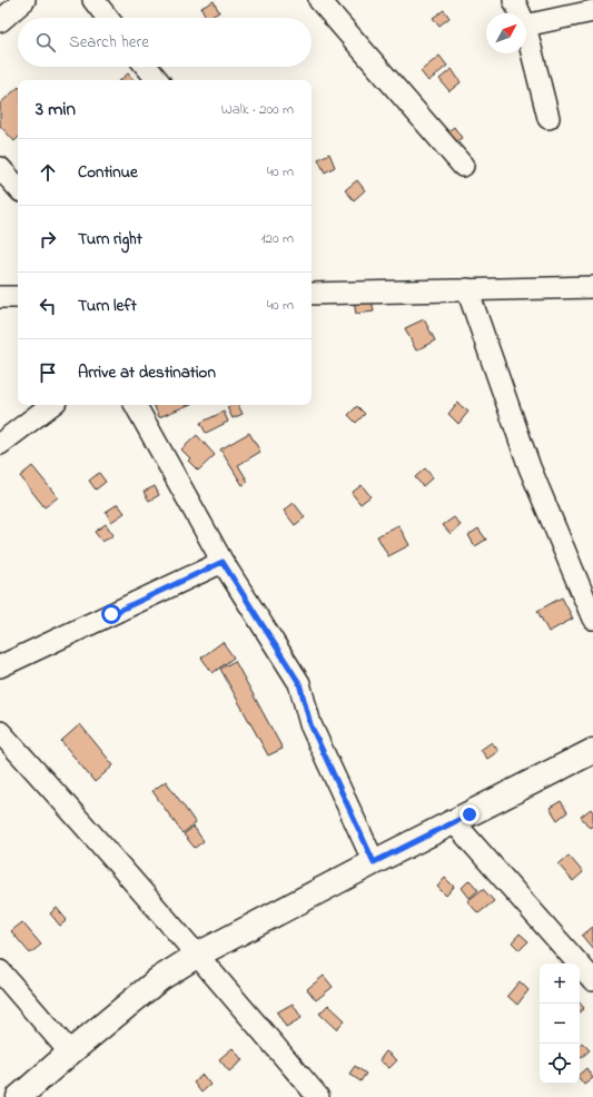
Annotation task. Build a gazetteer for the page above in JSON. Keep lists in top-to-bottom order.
{
  "north": "top right",
  "page": {
    "search": "Search here",
    "heading": ["3 min", "Walk · 200 m"],
    "list": [
      ["Continue", "40 m"],
      ["Turn right", "120 m"],
      ["Turn left", "40 m"],
      "Arrive at destination"
    ],
    "map_buttons": ["+", "−"]
  }
}
